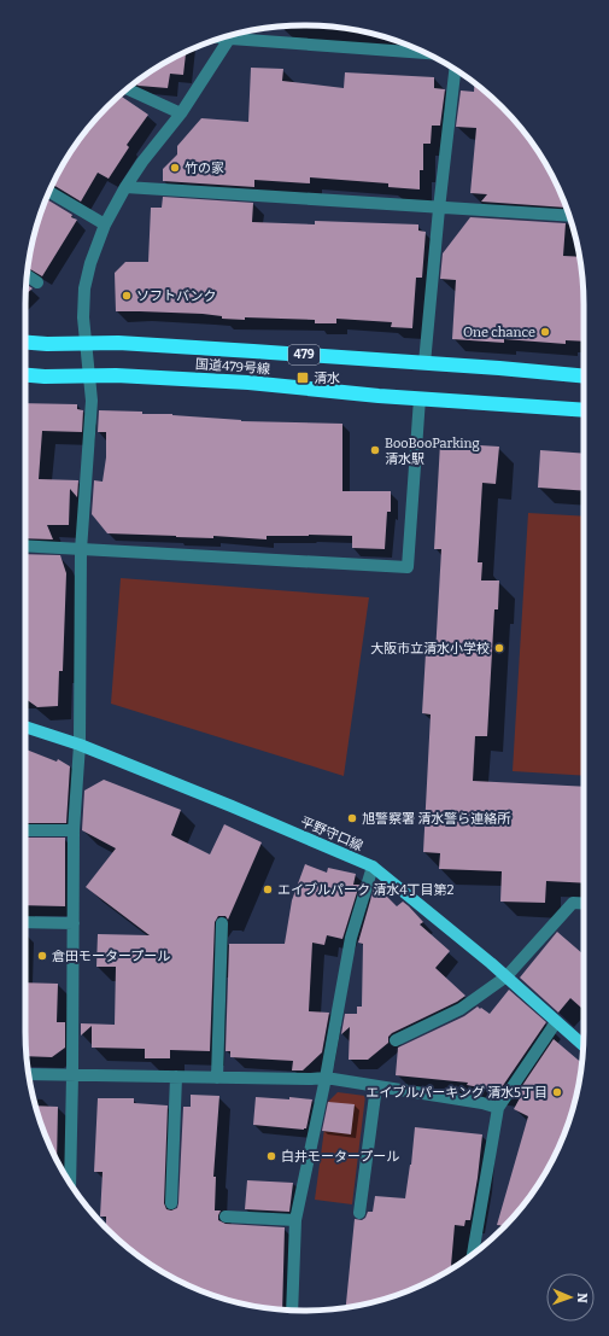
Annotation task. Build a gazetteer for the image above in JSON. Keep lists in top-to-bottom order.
{
  "streets": {
    "highway": ["479", "国道479号線"],
    "main road": ["平野守口線"]
  },
  "places": {
    "other": [
      "竹の家",
      "ソフトバンク",
      "One chance",
      "BooBooParking 清水駅",
      "大阪市立清水小学校",
      "旭警察署 清水警ら連絡所",
      "エイブルパーク 清水4丁目第2",
      "倉田モータープール",
      "エイブルパーキング 清水5丁目",
      "白井モータープール"
    ],
    "transit": ["清水"]
  },
  "north": "right"
}
